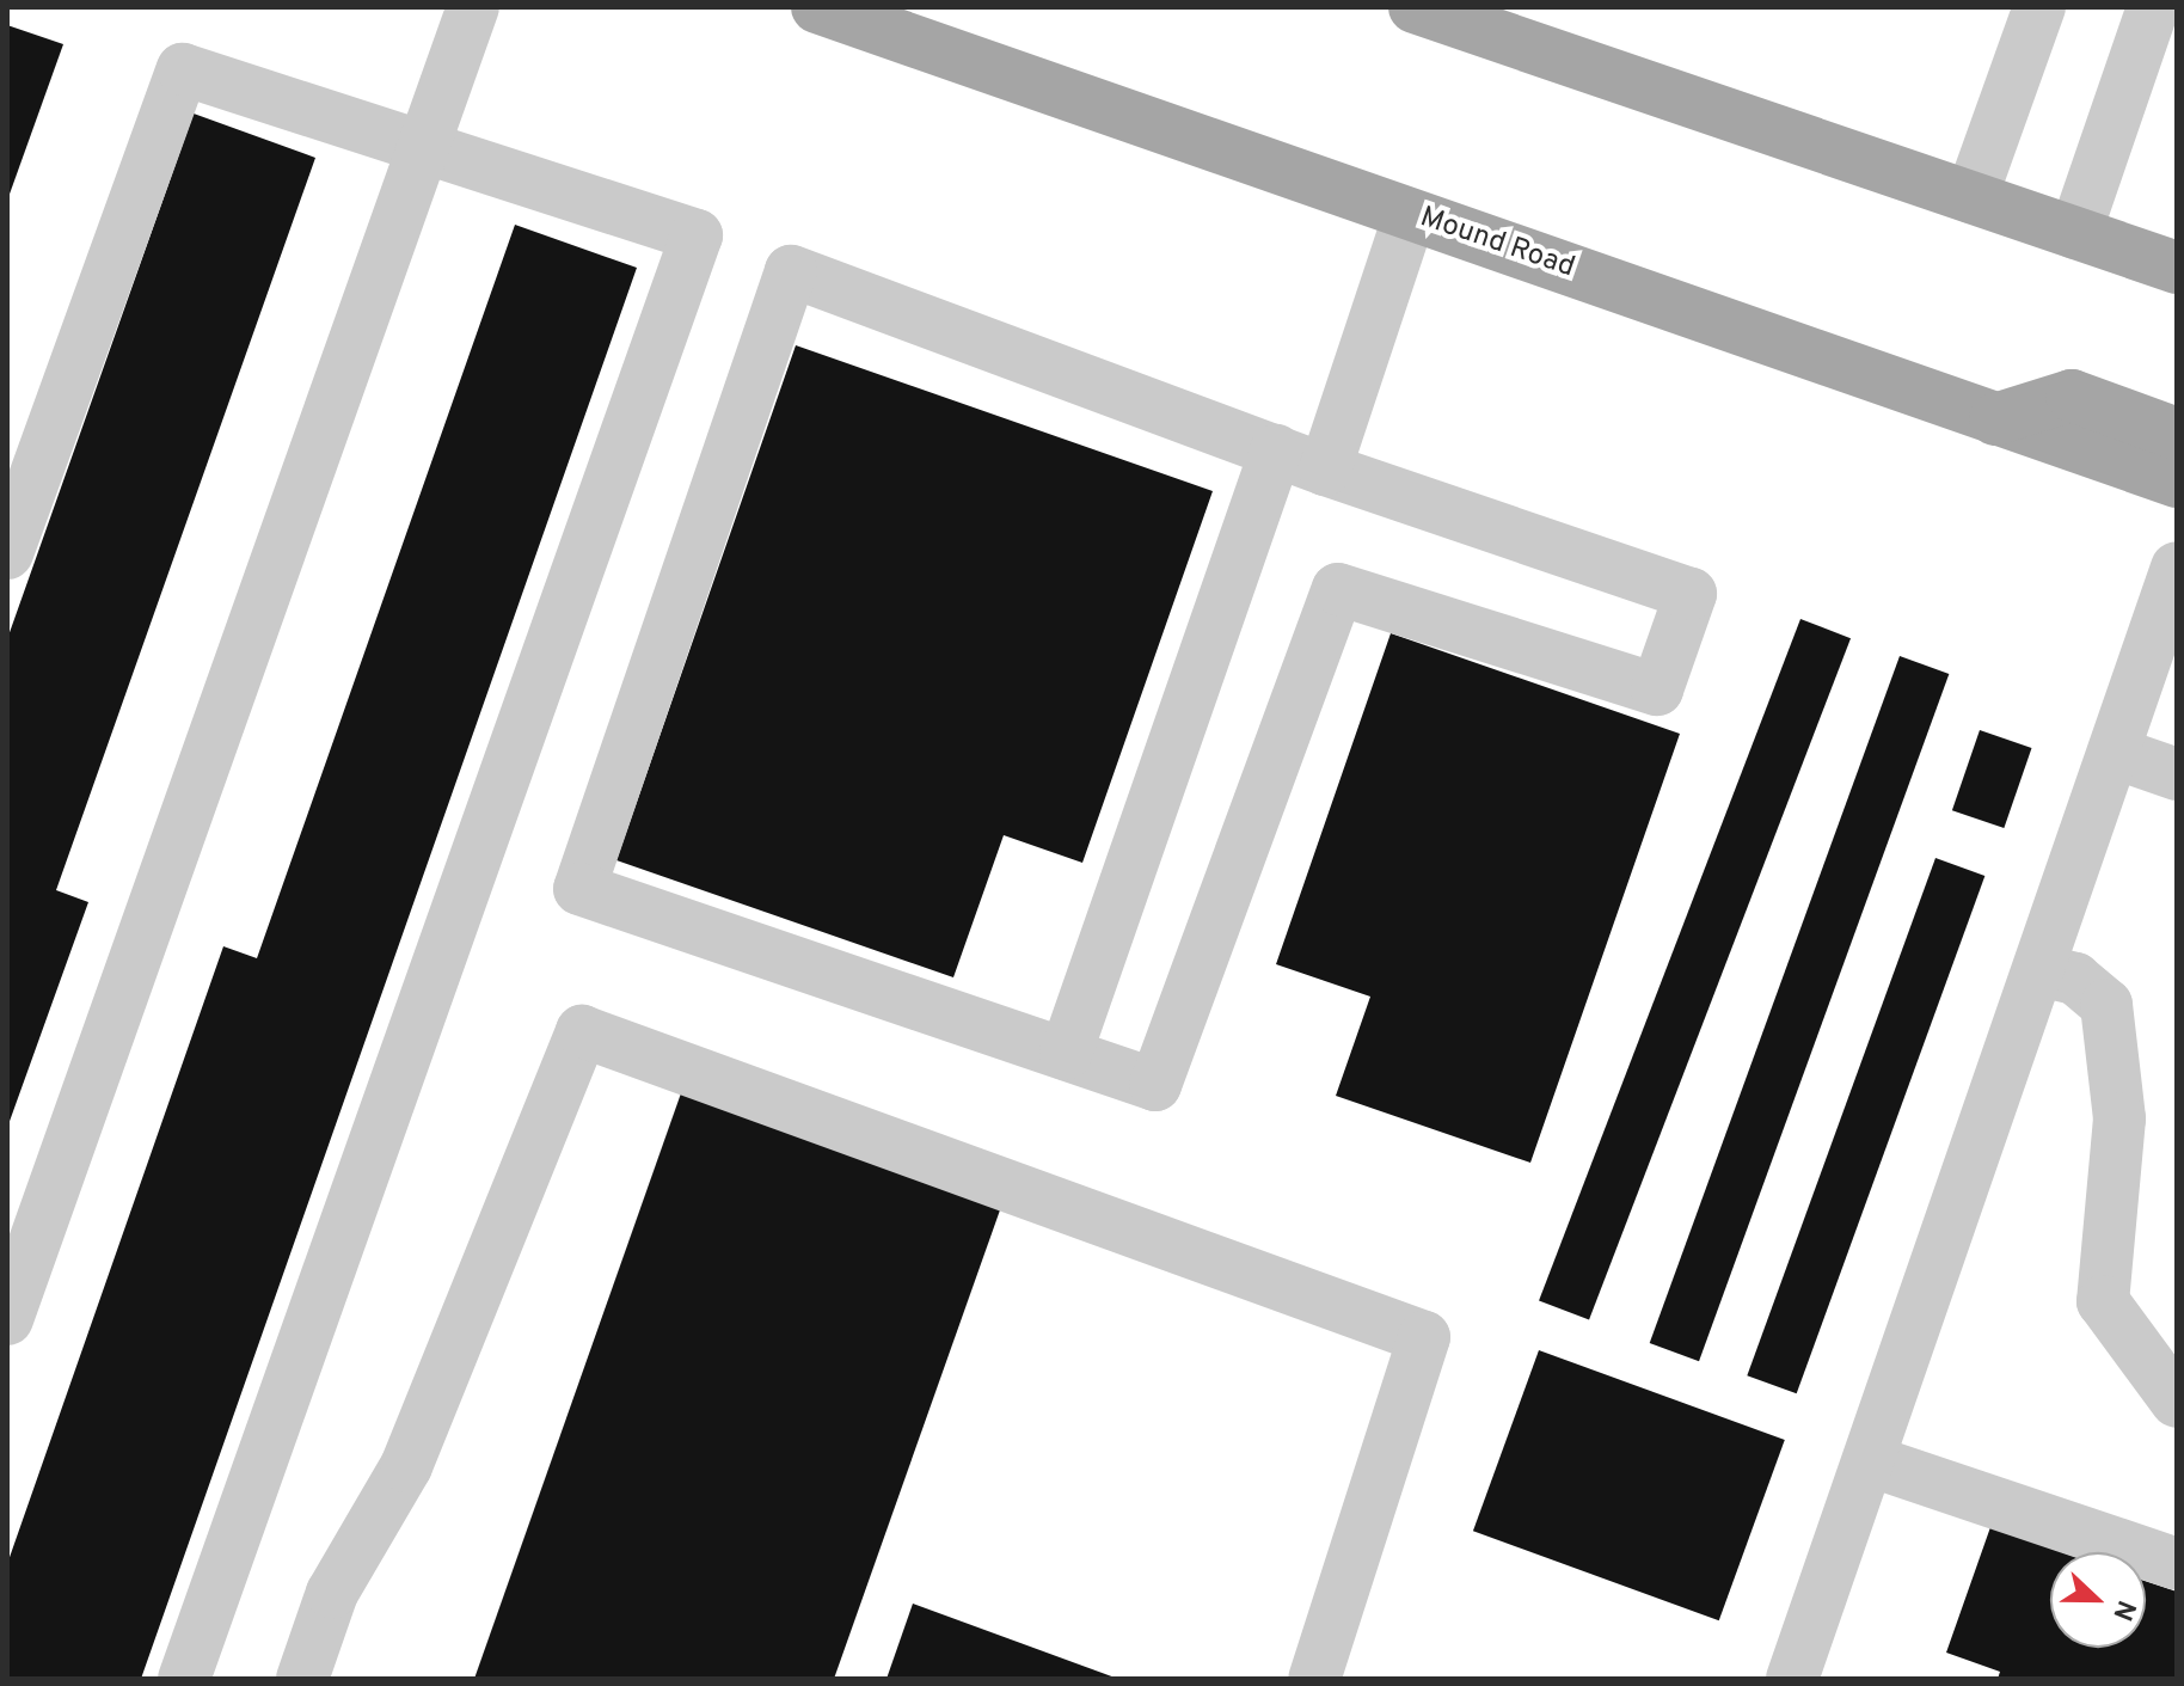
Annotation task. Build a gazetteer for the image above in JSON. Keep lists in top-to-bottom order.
{
  "streets": {
    "main road": ["Mound Road"]
  },
  "north": "right"
}
